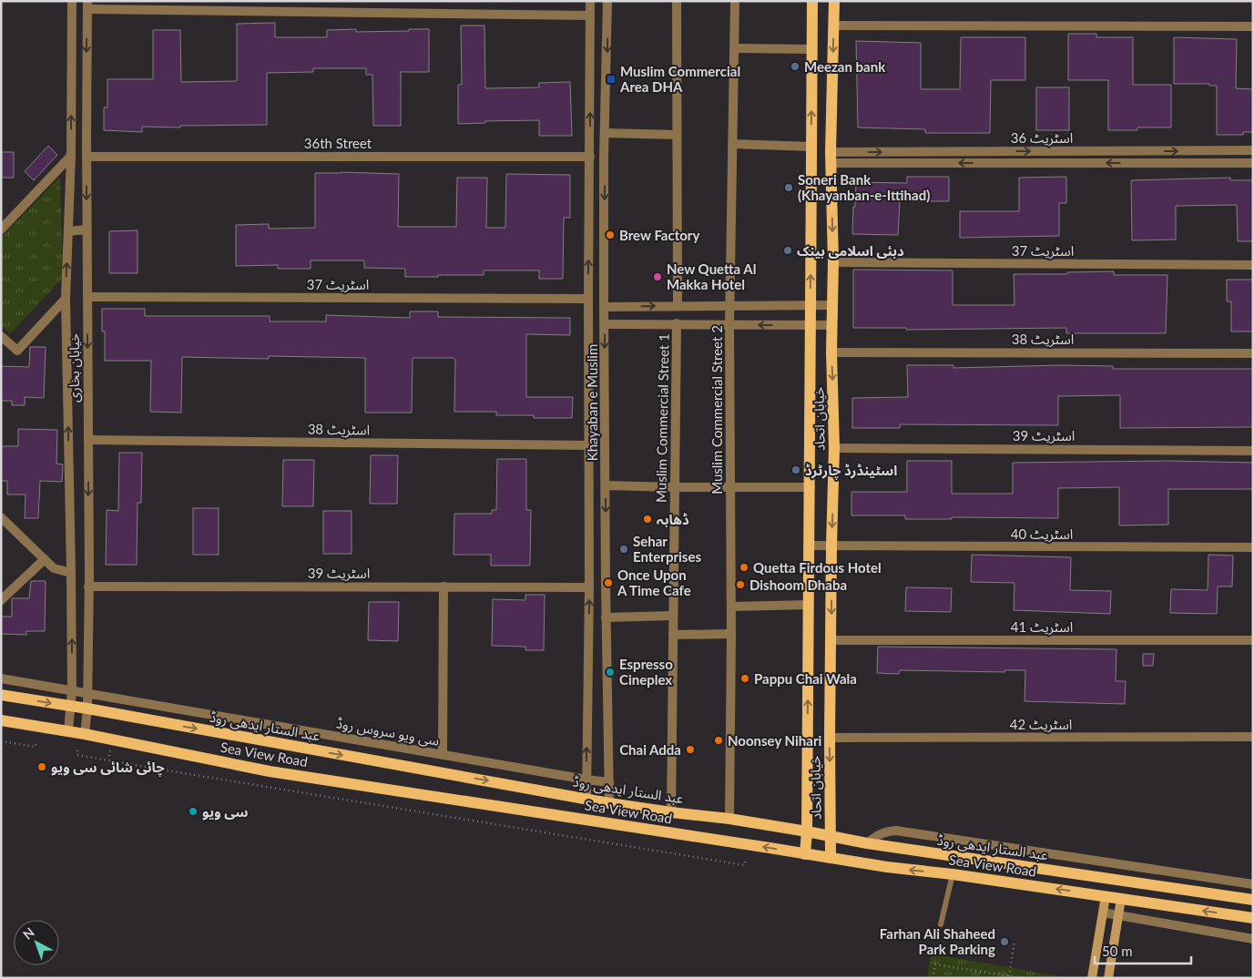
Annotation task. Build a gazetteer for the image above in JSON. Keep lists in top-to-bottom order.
{
  "streets": {
    "main road": ["خیابان اتحاد", "عبد الستار ایدھی روڈ", "Sea View Road"],
    "street": [
      "اسٹریٹ 36",
      "36th Street",
      "اسٹریٹ 37",
      "اسٹریٹ 38",
      "خیابان بخاری",
      "Khayaban e Muslim",
      "Muslim Commercial Street 2",
      "Muslim Commercial Street 1",
      "اسٹریٹ 39",
      "اسٹریٹ 40",
      "اسٹریٹ 41",
      "اسٹریٹ 42",
      "سی ویو سروس روڈ"
    ]
  },
  "crossings": [
    ["اسٹریٹ 36", "خیابان اتحاد"],
    ["36th Street", "خیابان بخاری"],
    ["36th Street", "Khayaban e Muslim"],
    ["اسٹریٹ 37", "خیابان بخاری"],
    ["اسٹریٹ 37", "Khayaban e Muslim"],
    ["اسٹریٹ 37", "خیابان اتحاد"],
    ["اسٹریٹ 38", "خیابان بخاری"],
    ["اسٹریٹ 38", "Khayaban e Muslim"],
    ["اسٹریٹ 38", "خیابان اتحاد"],
    ["خیابان بخاری", "اسٹریٹ 39"],
    ["خیابان بخاری", "عبد الستار ایدھی روڈ"],
    ["خیابان بخاری", "سی ویو سروس روڈ"],
    ["خیابان بخاری", "Sea View Road"],
    ["Khayaban e Muslim", "اسٹریٹ 39"],
    ["Khayaban e Muslim", "عبد الستار ایدھی روڈ"],
    ["Khayaban e Muslim", "سی ویو سروس روڈ"],
    ["Muslim Commercial Street 2", "عبد الستار ایدھی روڈ"],
    ["Muslim Commercial Street 1", "عبد الستار ایدھی روڈ"],
    ["خیابان اتحاد", "اسٹریٹ 39"],
    ["خیابان اتحاد", "اسٹریٹ 40"],
    ["خیابان اتحاد", "اسٹریٹ 41"],
    ["خیابان اتحاد", "اسٹریٹ 42"],
    ["خیابان اتحاد", "عبد الستار ایدھی روڈ"],
    ["خیابان اتحاد", "Sea View Road"]
  ],
  "one_way": ["عبد الستار ایدھی روڈ", "Sea View Road"],
  "places": {
    "other": [
      "Meezan bank",
      "Soneri Bank (Khayanban-e-Ittihad)",
      "Brew Factory",
      "دبئی اسلامی بینک",
      "New Quetta Al Makka Hotel",
      "اسٹینڈرڈ چارٹرڈ",
      "ڈھابہ",
      "Sehar Enterprises",
      "Quetta Firdous Hotel",
      "Once Upon A Time Cafe",
      "Dishoom Dhaba",
      "Espresso Cineplex",
      "Pappu Chai Wala",
      "Noonsey Nihari",
      "Chai Adda",
      "چائی شائی سی ویو",
      "سی ویو",
      "Farhan Ali Shaheed Park Parking"
    ],
    "transit": ["Muslim Commercial Area DHA"]
  },
  "scale_bar": "50 m",
  "north": "top left"
}
